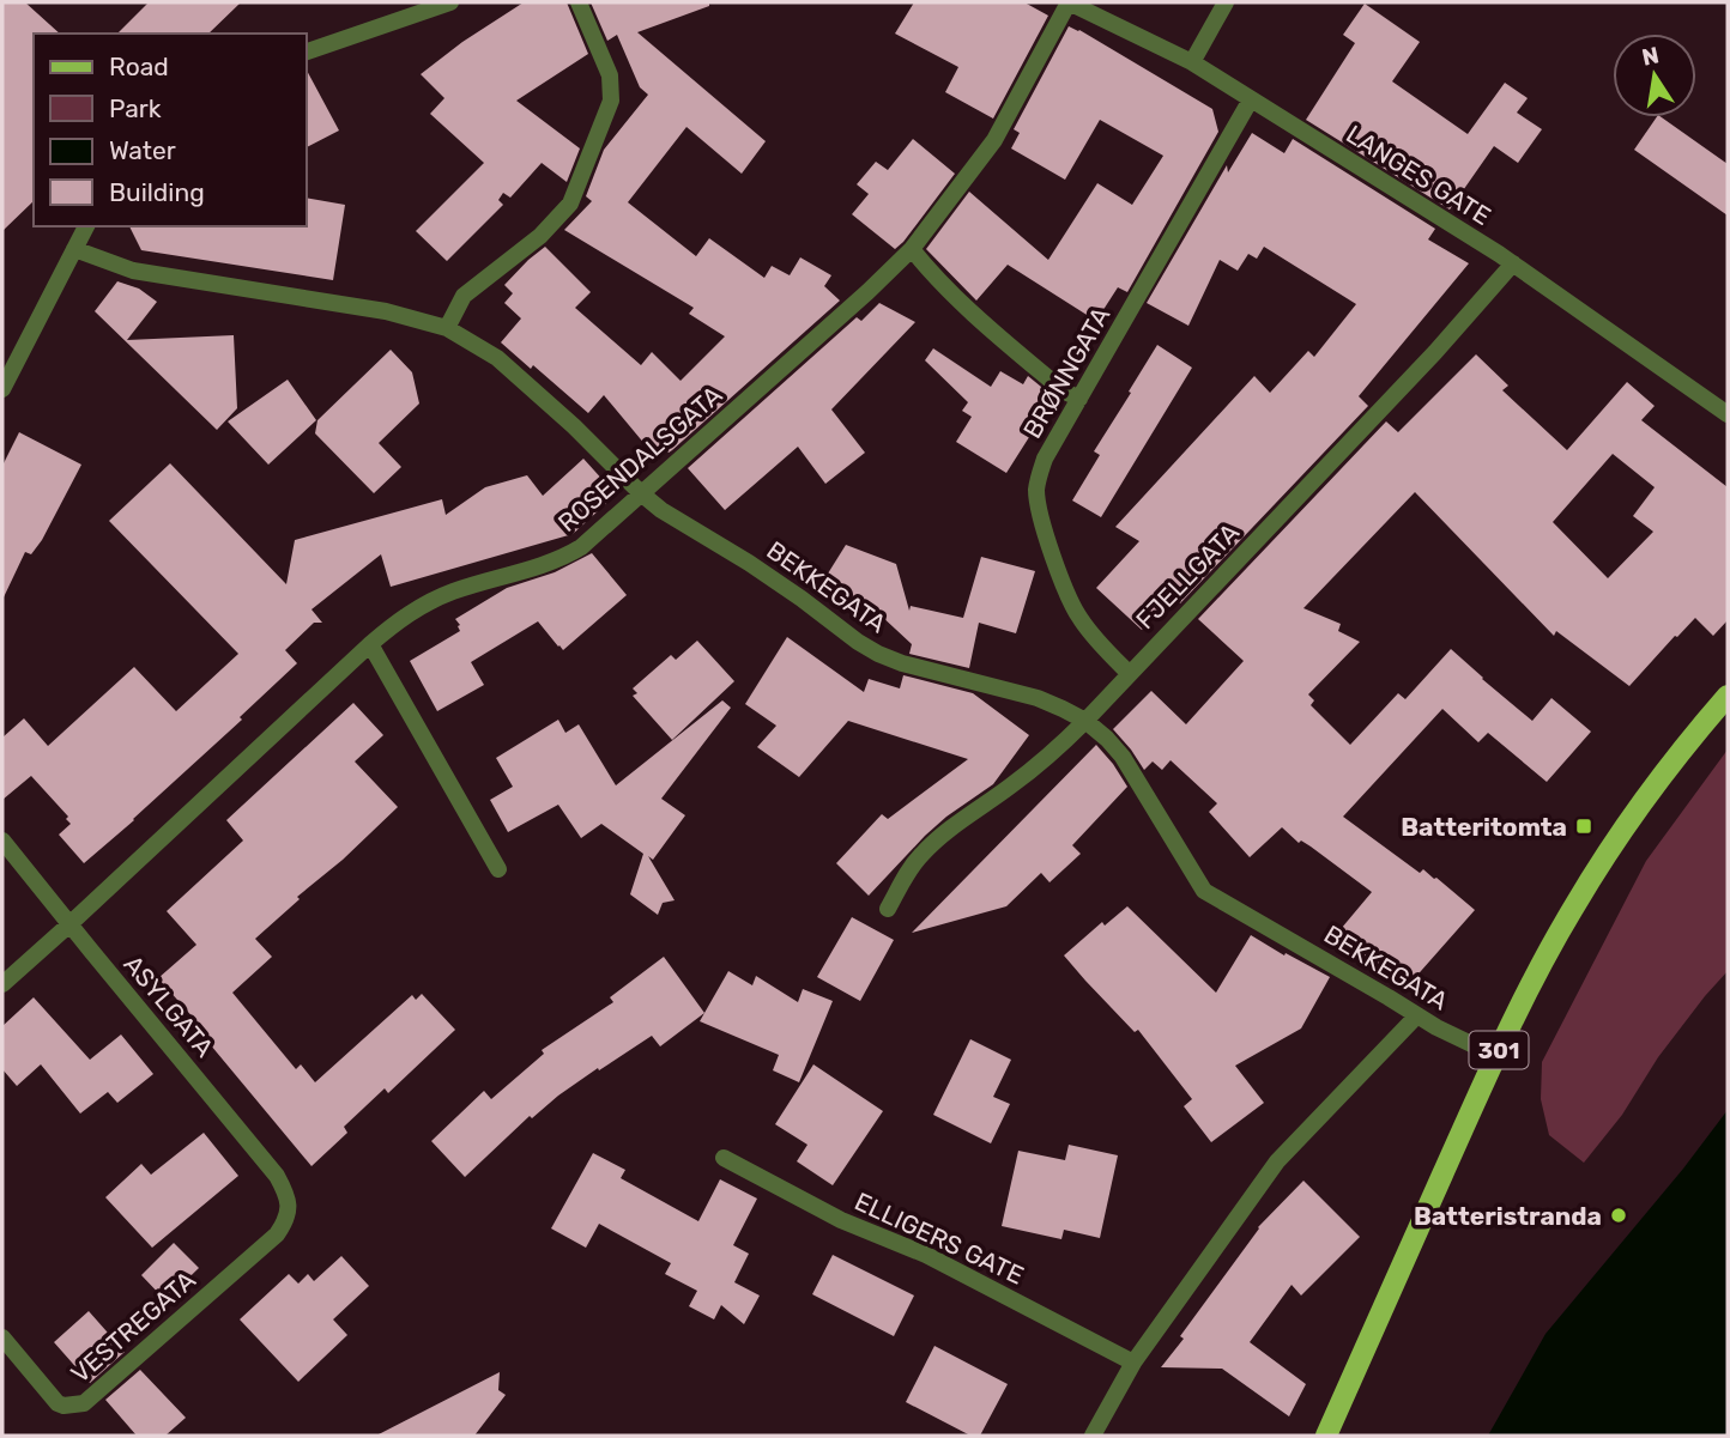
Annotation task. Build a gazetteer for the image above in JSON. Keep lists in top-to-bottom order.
{
  "streets": {
    "main road": ["301"],
    "street": [
      "LANGES GATE",
      "BRØNNGATA",
      "ROSENDALSGATA",
      "FJELLGATA",
      "BEKKEGATA",
      "ASYLGATA",
      "ELLIGERS GATE",
      "VESTREGATA"
    ]
  },
  "crossings": [
    ["LANGES GATE", "BRØNNGATA"],
    ["LANGES GATE", "ROSENDALSGATA"],
    ["LANGES GATE", "FJELLGATA"],
    ["BRØNNGATA", "FJELLGATA"],
    ["ROSENDALSGATA", "BEKKEGATA"],
    ["ROSENDALSGATA", "ASYLGATA"],
    ["FJELLGATA", "BEKKEGATA"],
    ["BEKKEGATA", "301"],
    ["ASYLGATA", "VESTREGATA"]
  ],
  "places": {
    "transit": ["Batteritomta"],
    "other": ["Batteristranda"]
  },
  "legend": [
    "Road",
    "Park",
    "Water",
    "Building"
  ],
  "north": "top"
}
